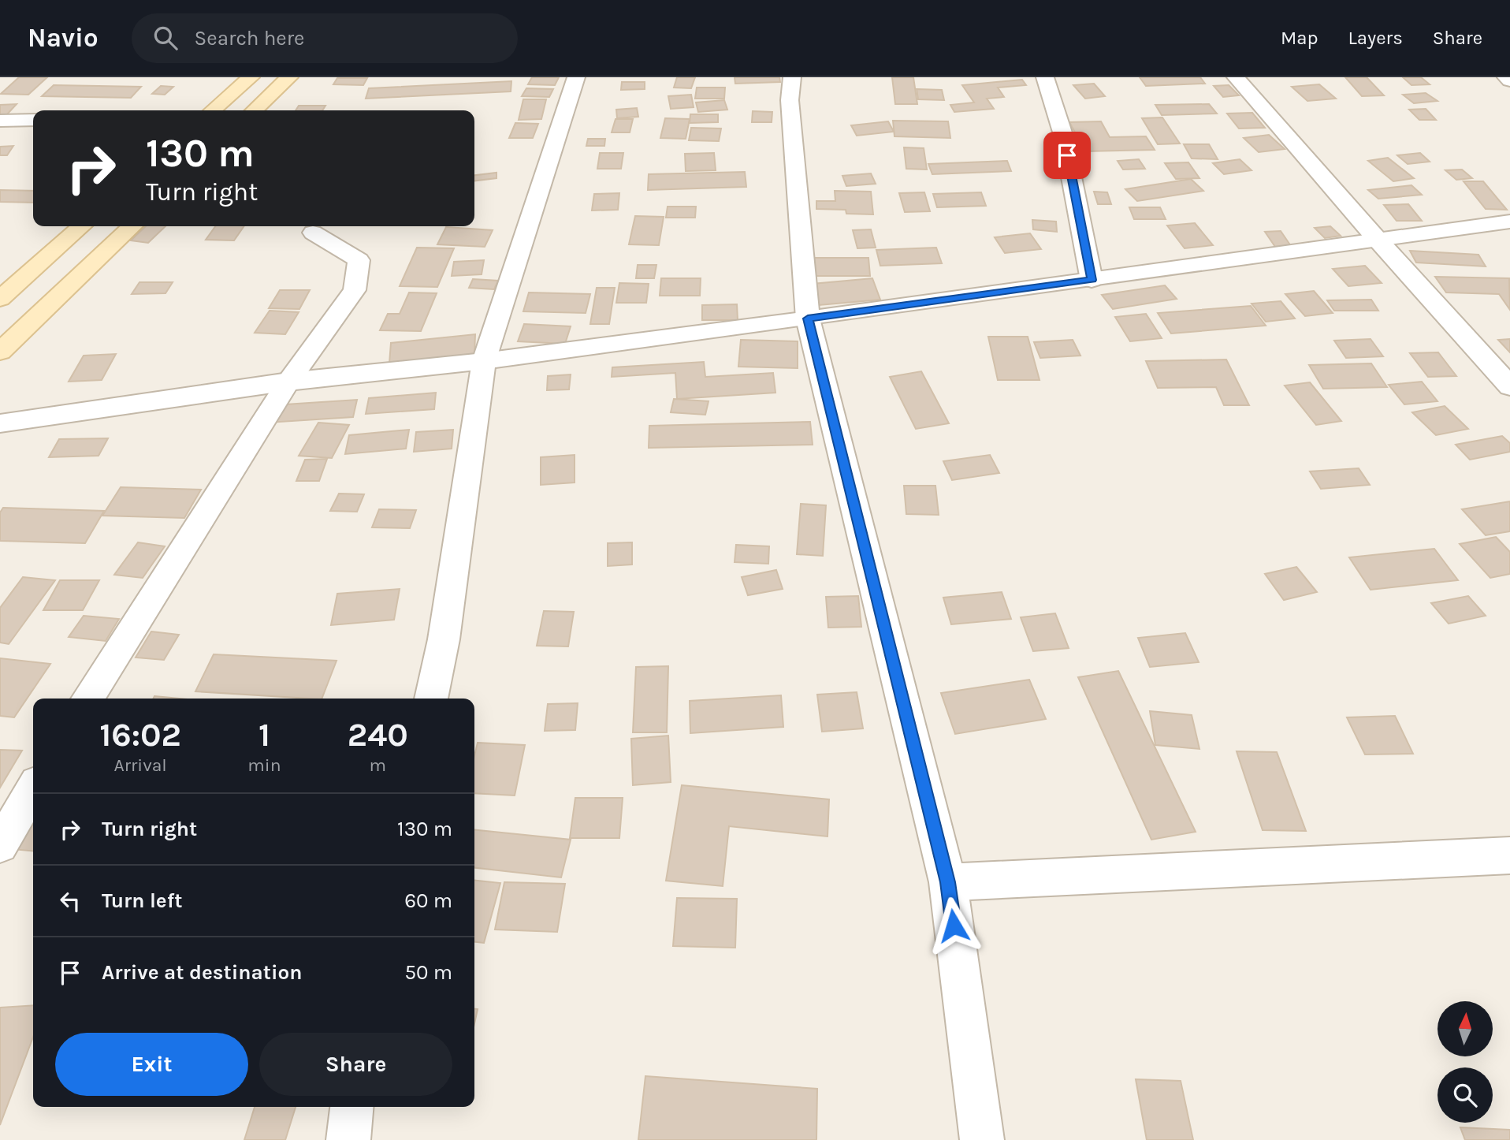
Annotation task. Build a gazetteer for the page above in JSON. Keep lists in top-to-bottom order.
{
  "north": "top",
  "page": {
    "header": "Navio",
    "search": "Search here",
    "nav": ["Map", "Layers", "Share"],
    "turn": ["130 m", "Turn right"],
    "eta": [
      "16:02",
      "Arrival",
      "1",
      "min",
      "240",
      "m"
    ],
    "list": [
      {
        "name": "Turn right",
        "value": "130 m"
      },
      {
        "name": "Turn left",
        "value": "60 m"
      },
      {
        "name": "Arrive at destination",
        "value": "50 m"
      }
    ],
    "buttons": ["Exit", "Share"]
  }
}
